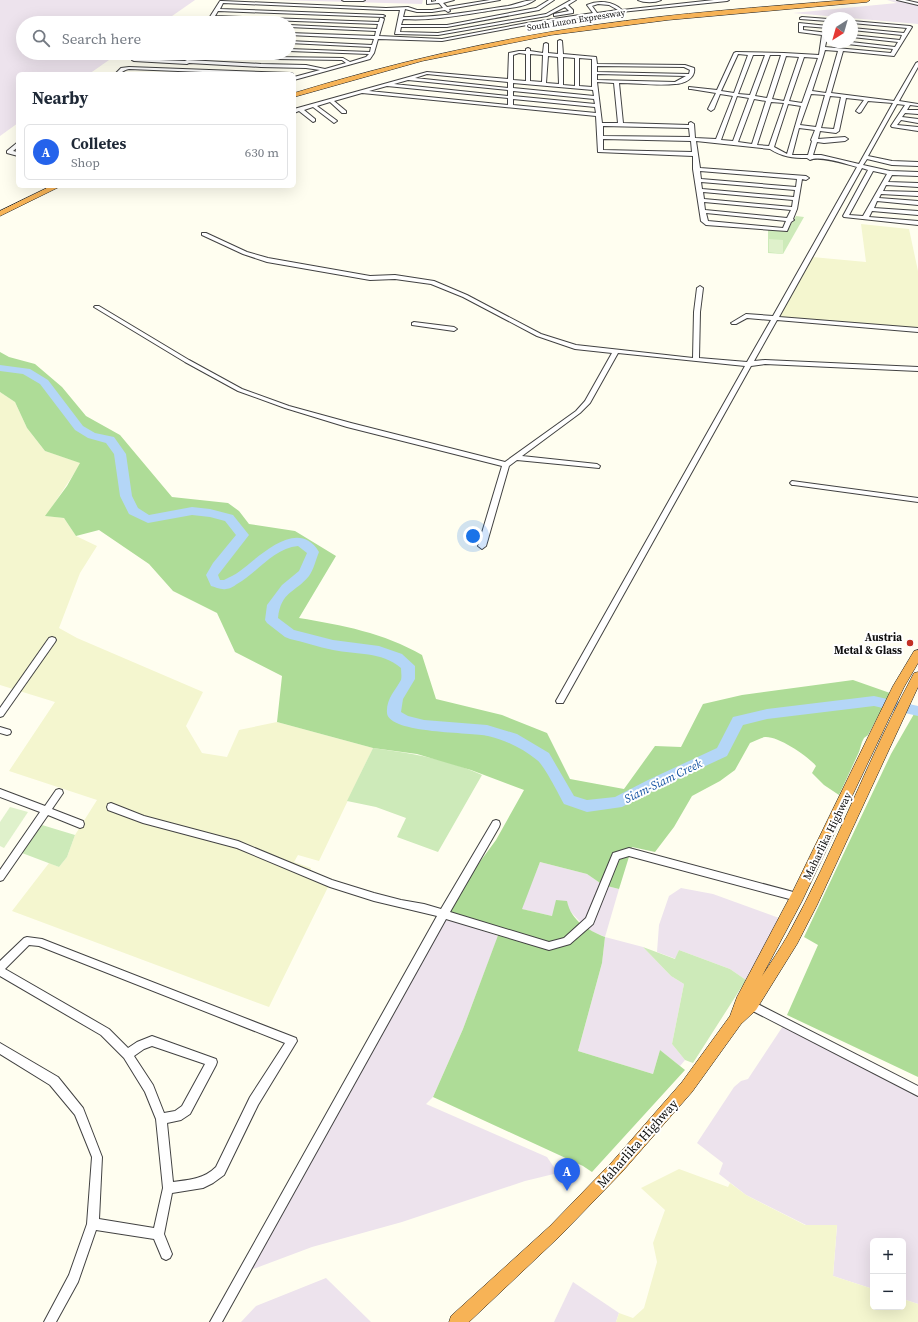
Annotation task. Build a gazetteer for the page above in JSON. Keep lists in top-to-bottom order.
{
  "streets": {
    "highway": ["South Luzon Expressway", "Maharlika Highway"]
  },
  "water": ["Siam-Siam Creek"],
  "places": ["Austria Metal & Glass"],
  "north": "bottom left",
  "page": {
    "search": "Search here",
    "heading": "Nearby",
    "list": [
      {
        "mark": "A",
        "name": "Colletes",
        "note": "Shop",
        "value": "630 m"
      }
    ],
    "pins": "A",
    "map_buttons": ["+", "−"]
  }
}
